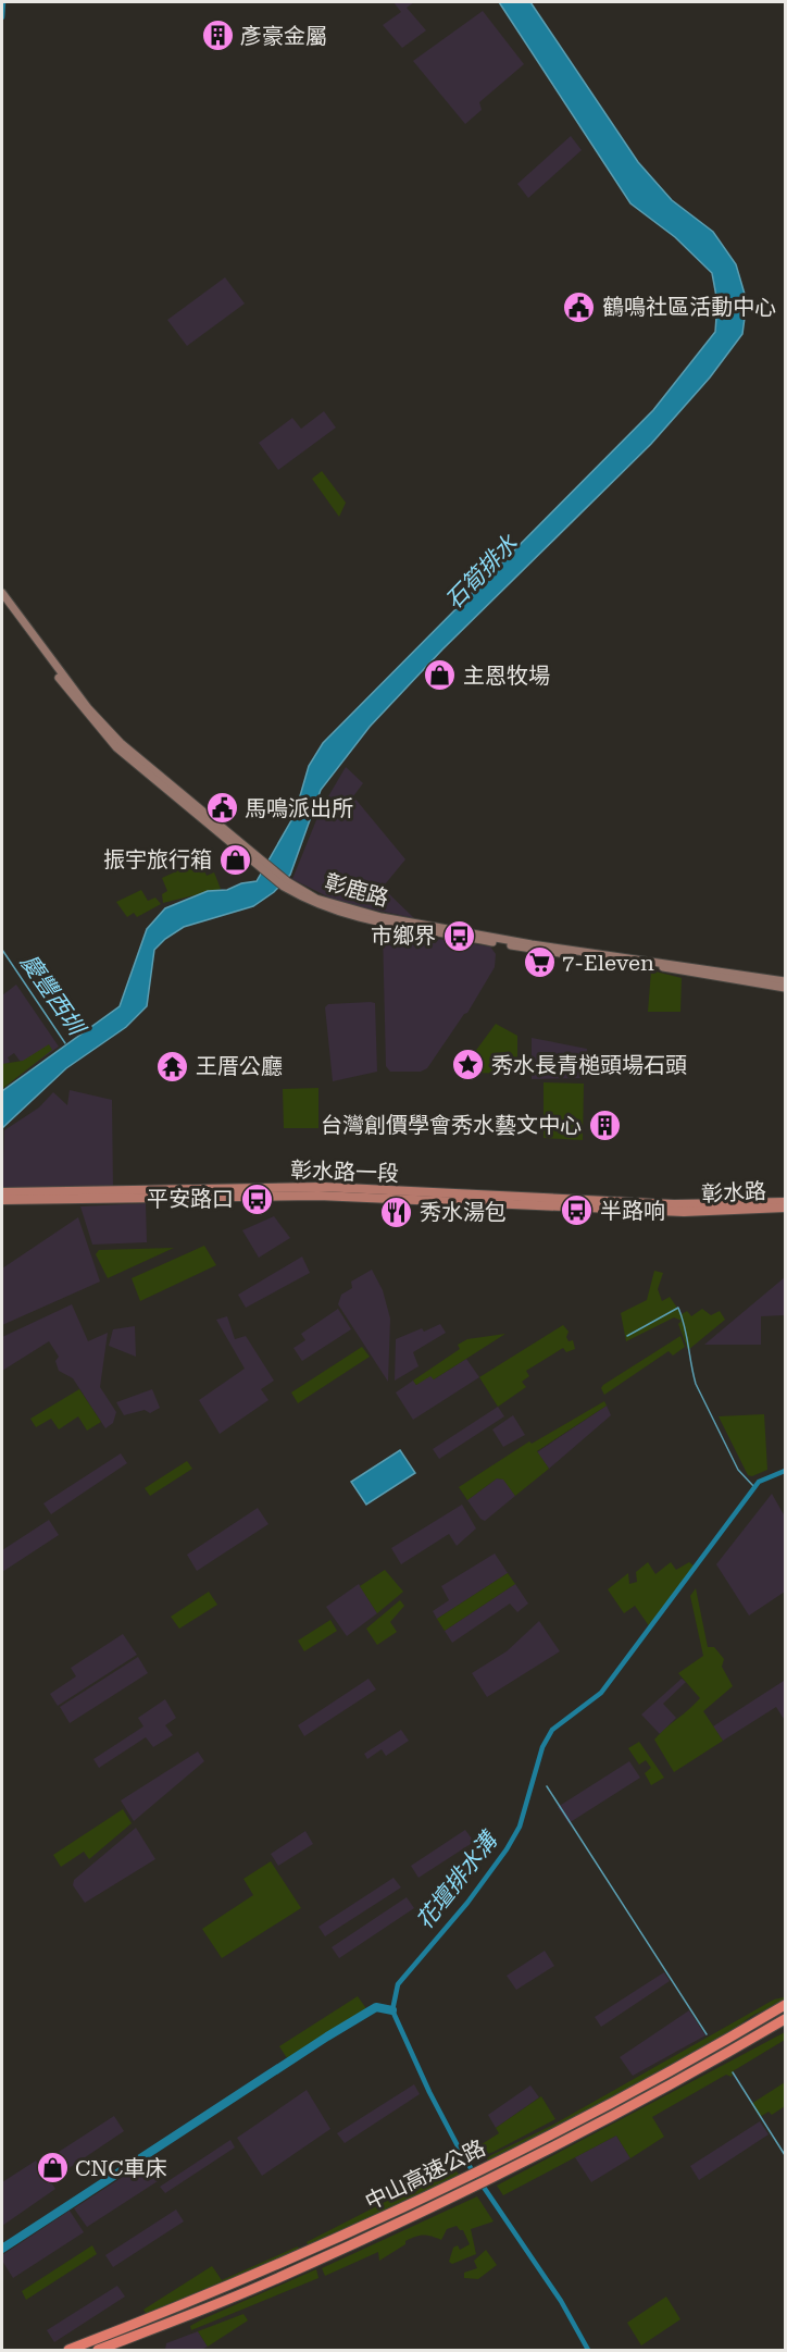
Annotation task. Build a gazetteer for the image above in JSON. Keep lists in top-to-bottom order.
{
  "streets": {
    "highway": ["中山高速公路"],
    "main road": ["彰鹿路", "彰水路一段", "彰水路"]
  },
  "crossings": [
    ["彰水路一段", "彰水路"]
  ],
  "water": ["石筍排水", "慶豐西圳", "花壇排水溝"],
  "places": {
    "building": ["彥豪金屬", "台灣創價學會秀水藝文中心"],
    "public building": ["鶴鳴社區活動中心", "馬鳴派出所"],
    "shop": ["主恩牧場", "振宇旅行箱", "CNC車床"],
    "bus stop": ["市鄉界", "平安路口", "半路响"],
    "supermarket": ["7-Eleven"],
    "place": ["秀水長青槌頭場石頭"],
    "temple": ["王厝公廳"],
    "restaurant": ["秀水湯包"]
  }
}
